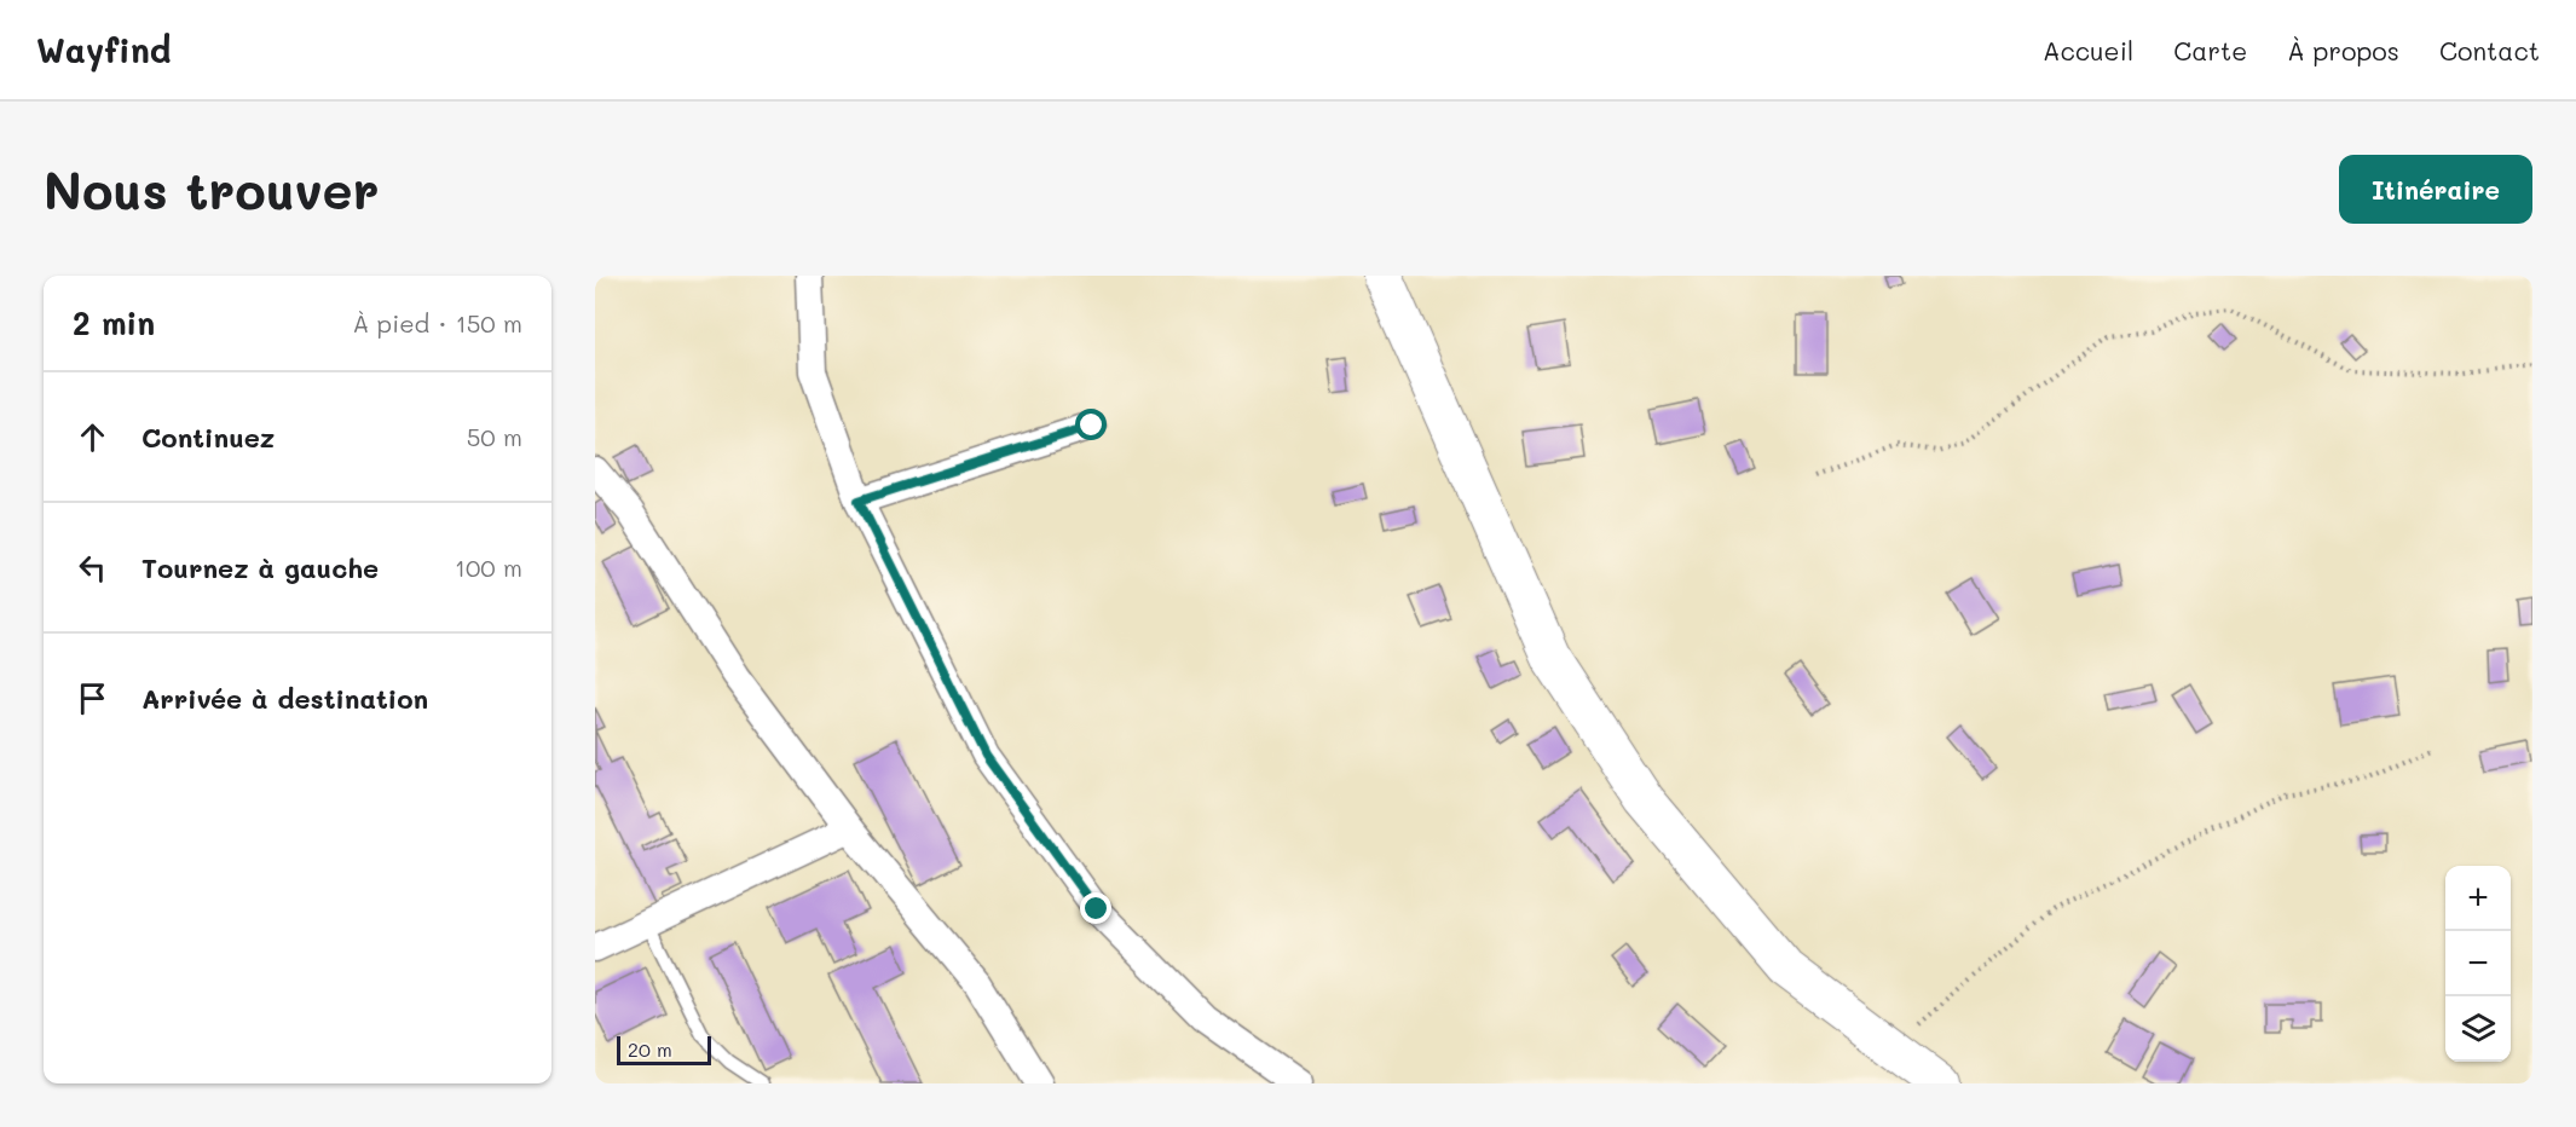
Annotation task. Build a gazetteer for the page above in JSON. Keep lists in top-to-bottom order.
{
  "scale_bar": "20 m",
  "page": {
    "header": "Wayfind",
    "nav": [
      "Accueil",
      "Carte",
      "À propos",
      "Contact"
    ],
    "buttons": "Itinéraire",
    "title": "Nous trouver",
    "heading": ["2 min", "À pied · 150 m"],
    "list": [
      ["Continuez", "50 m"],
      ["Tournez à gauche", "100 m"],
      "Arrivée à destination"
    ],
    "map_buttons": ["+", "−"],
    "scale": "20 m"
  }
}
